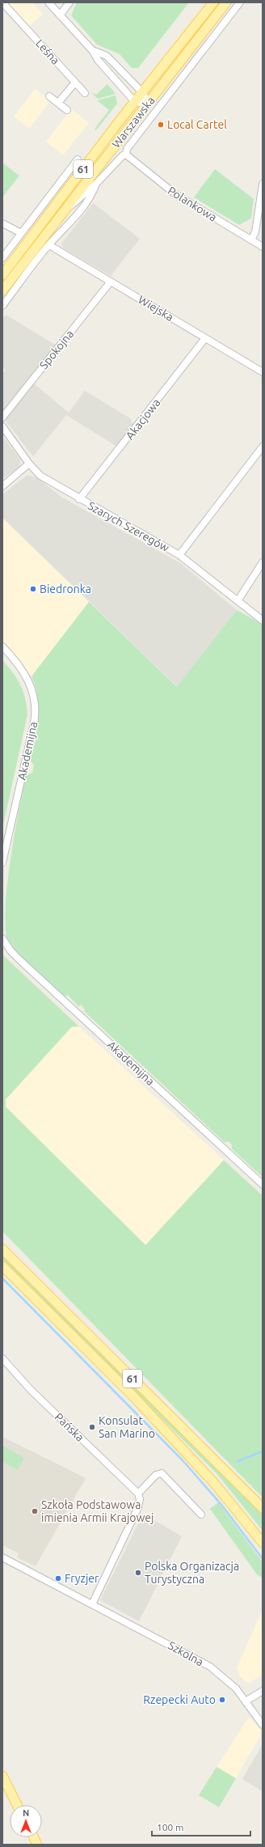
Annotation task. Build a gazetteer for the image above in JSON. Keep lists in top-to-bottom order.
{
  "streets": {
    "main road": ["Warszawska", "61"],
    "street": [
      "Leśna",
      "Polankowa",
      "Wiejska",
      "Spokojna",
      "Akacjowa",
      "Szarych Szeregów",
      "Akademijna",
      "Pańska",
      "Szkolna"
    ]
  },
  "crossings": [
    ["Wiejska", "Spokojna"],
    ["Wiejska", "Akacjowa"],
    ["Akacjowa", "Szarych Szeregów"]
  ],
  "places": [
    "Local Cartel",
    "Biedronka",
    "Konsulat San Marino",
    "Szkoła Podstawowa imienia Armii Krajowej",
    "Polska Organizacja Turystyczna",
    "Fryzjer",
    "Rzepecki Auto"
  ],
  "scale_bar": "100 m",
  "north": "top"
}
